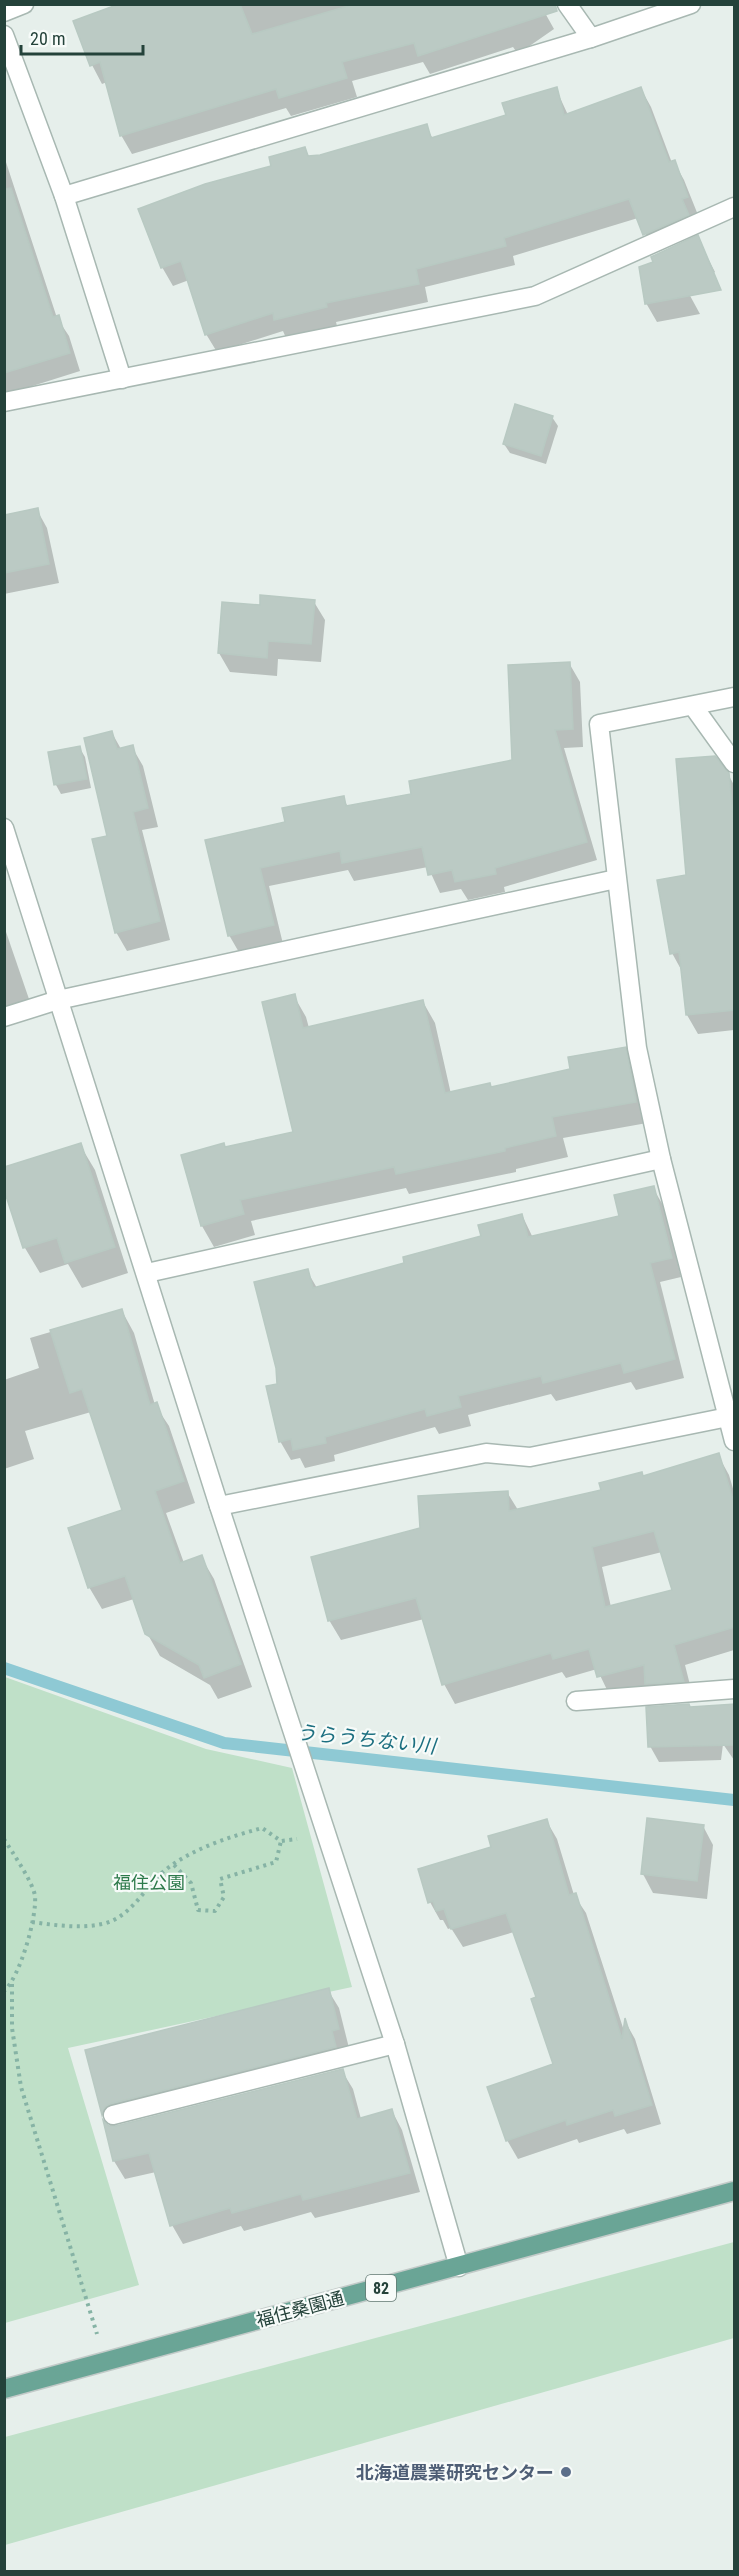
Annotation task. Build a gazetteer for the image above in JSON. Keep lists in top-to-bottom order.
{
  "streets": {
    "main road": ["82", "福住桑園通"]
  },
  "water": ["うらうちない川"],
  "parks": ["福住公園"],
  "places": ["北海道農業研究センター"],
  "scale_bar": "20 m"
}
